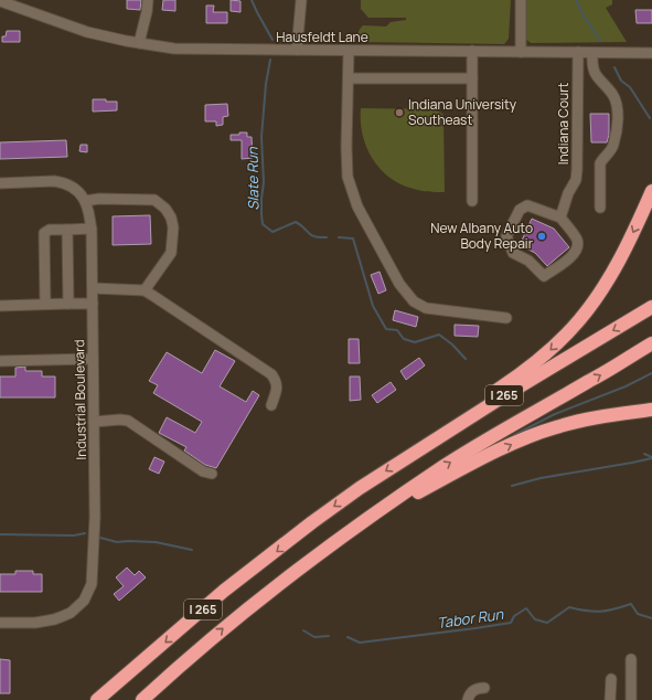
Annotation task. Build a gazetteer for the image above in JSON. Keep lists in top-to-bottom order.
{
  "streets": {
    "highway": ["I 265"],
    "street": ["Hausfeldt Lane", "Indiana Court", "Industrial Boulevard"]
  },
  "crossings": [
    ["Hausfeldt Lane", "Indiana Court"]
  ],
  "water": ["Slate Run", "Tabor Run"],
  "places": ["Indiana University Southeast", "New Albany Auto Body Repair"]
}
